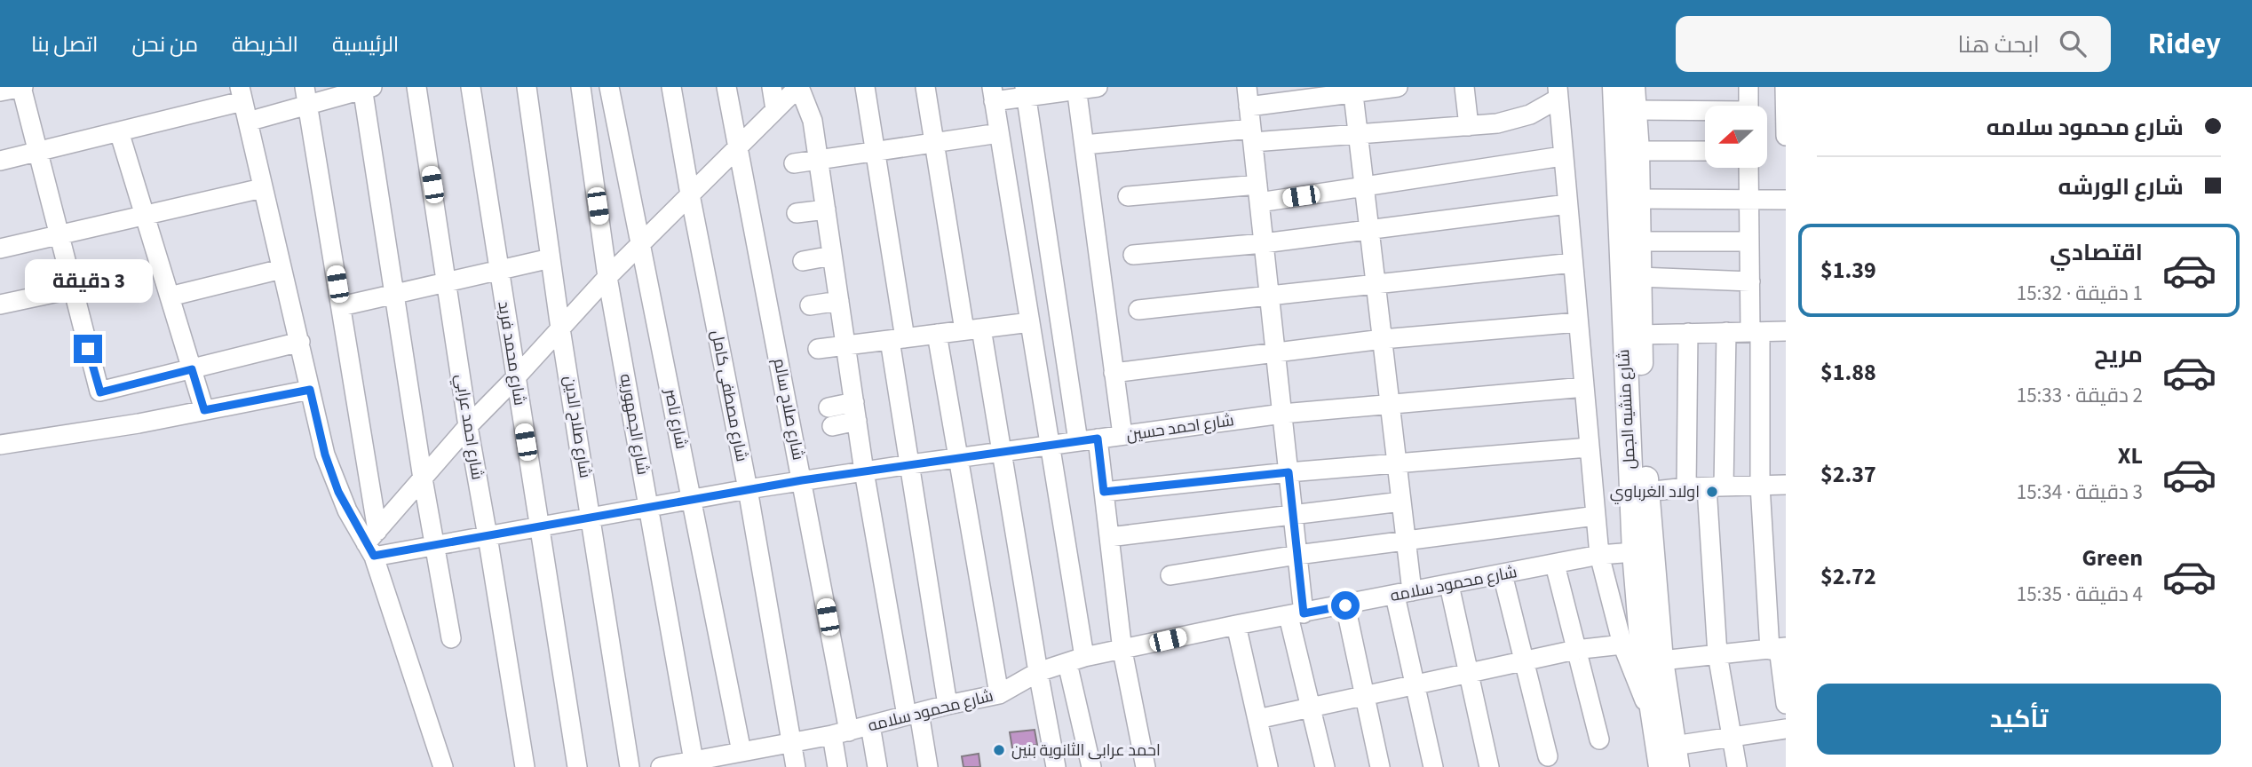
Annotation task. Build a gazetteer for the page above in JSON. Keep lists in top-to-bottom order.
{
  "streets": {
    "main road": ["شارع منشيه الجمل"],
    "street": [
      "شارع محمد فريد",
      "شارع مصطفى كامل",
      "شارع صلاح سالم",
      "شارع ناصر",
      "شارع الجمهوريه",
      "شارع احمد عرابي",
      "شارع صلاح الدين",
      "شارع احمد حسين",
      "شارع محمود سلامه"
    ]
  },
  "crossings": [
    ["شارع محمد فريد", "شارع احمد حسين"],
    ["شارع مصطفى كامل", "شارع احمد حسين"],
    ["شارع مصطفى كامل", "شارع محمود سلامه"],
    ["شارع صلاح سالم", "شارع احمد حسين"],
    ["شارع صلاح سالم", "شارع محمود سلامه"],
    ["شارع منشيه الجمل", "شارع محمود سلامه"],
    ["شارع ناصر", "شارع احمد حسين"],
    ["شارع ناصر", "شارع محمود سلامه"],
    ["شارع الجمهوريه", "شارع احمد حسين"],
    ["شارع الجمهوريه", "شارع محمود سلامه"],
    ["شارع احمد عرابي", "شارع احمد حسين"],
    ["شارع صلاح الدين", "شارع احمد حسين"]
  ],
  "places": ["اولاد الغرباوي", "احمد عرابى الثانوية بنين"],
  "north": "left",
  "page": {
    "header": "Ridey",
    "search": "ابحث هنا",
    "nav": [
      "الرئيسية",
      "الخريطة",
      "من نحن",
      "اتصل بنا"
    ],
    "banner": ["شارع محمود سلامه", "شارع الورشه"],
    "list": [
      {
        "name": "اقتصادي",
        "note": "1 دقيقة · 15:32",
        "value": "$1.39"
      },
      {
        "name": "مريح",
        "note": "2 دقيقة · 15:33",
        "value": "$1.88"
      },
      {
        "name": "XL",
        "note": "3 دقيقة · 15:34",
        "value": "$2.37"
      },
      {
        "name": "Green",
        "note": "4 دقيقة · 15:35",
        "value": "$2.72"
      }
    ],
    "bubble": "3 دقيقة",
    "buttons": "تأكيد"
  }
}
